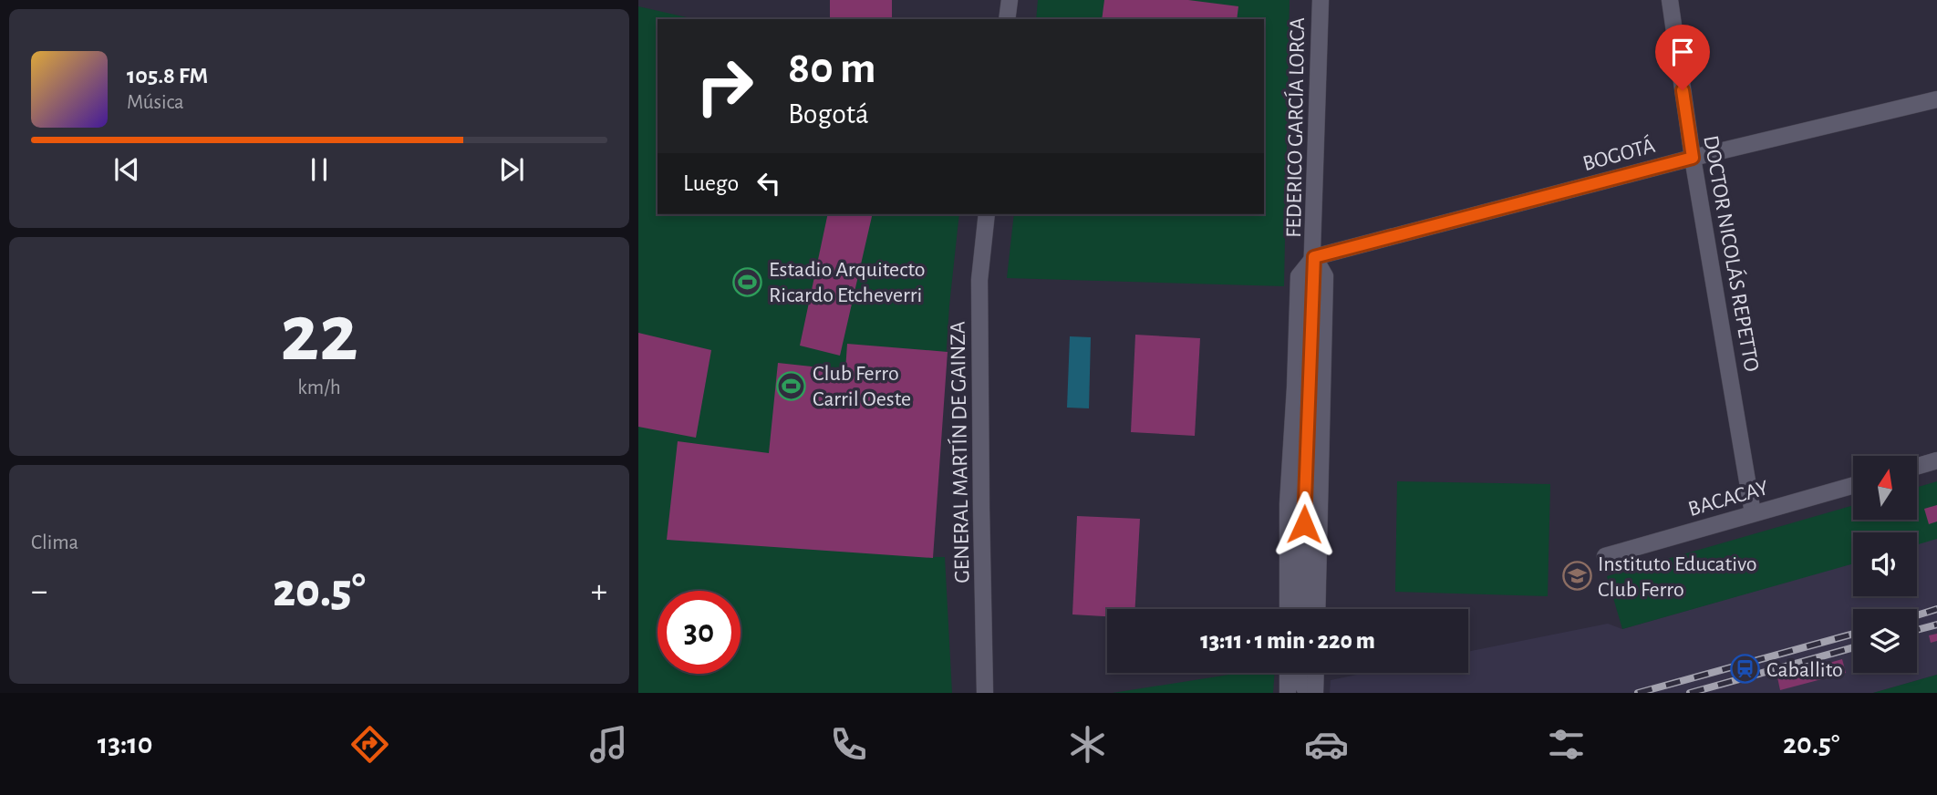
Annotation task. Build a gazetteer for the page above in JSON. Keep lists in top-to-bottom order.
{
  "streets": {
    "street": [
      "FEDERICO GARCÍA LORCA",
      "BOGOTÁ",
      "DOCTOR NICOLÁS REPETTO",
      "GENERAL MARTÍN DE GAINZA",
      "BACACAY"
    ]
  },
  "crossings": [
    ["FEDERICO GARCÍA LORCA", "BOGOTÁ"],
    ["BOGOTÁ", "DOCTOR NICOLÁS REPETTO"],
    ["DOCTOR NICOLÁS REPETTO", "BACACAY"]
  ],
  "places": {
    "sports": ["Estadio Arquitecto Ricardo Etcheverri", "Club Ferro Carril Oeste"],
    "school or university": ["Instituto Educativo Club Ferro"],
    "station": ["Caballito"]
  },
  "north": "top",
  "page": {
    "turn": ["80 m", "Bogotá"],
    "song": ["105.8 FM", "Música"],
    "then": "Luego",
    "tile": [
      ["22", "km/h"],
      "Clima"
    ],
    "heat": ["−", "20.5°", "+"],
    "limit": "30",
    "trip": "13:11 · 1 min · 220 m",
    "tabs": ["13:10", "20.5°"]
  }
}
